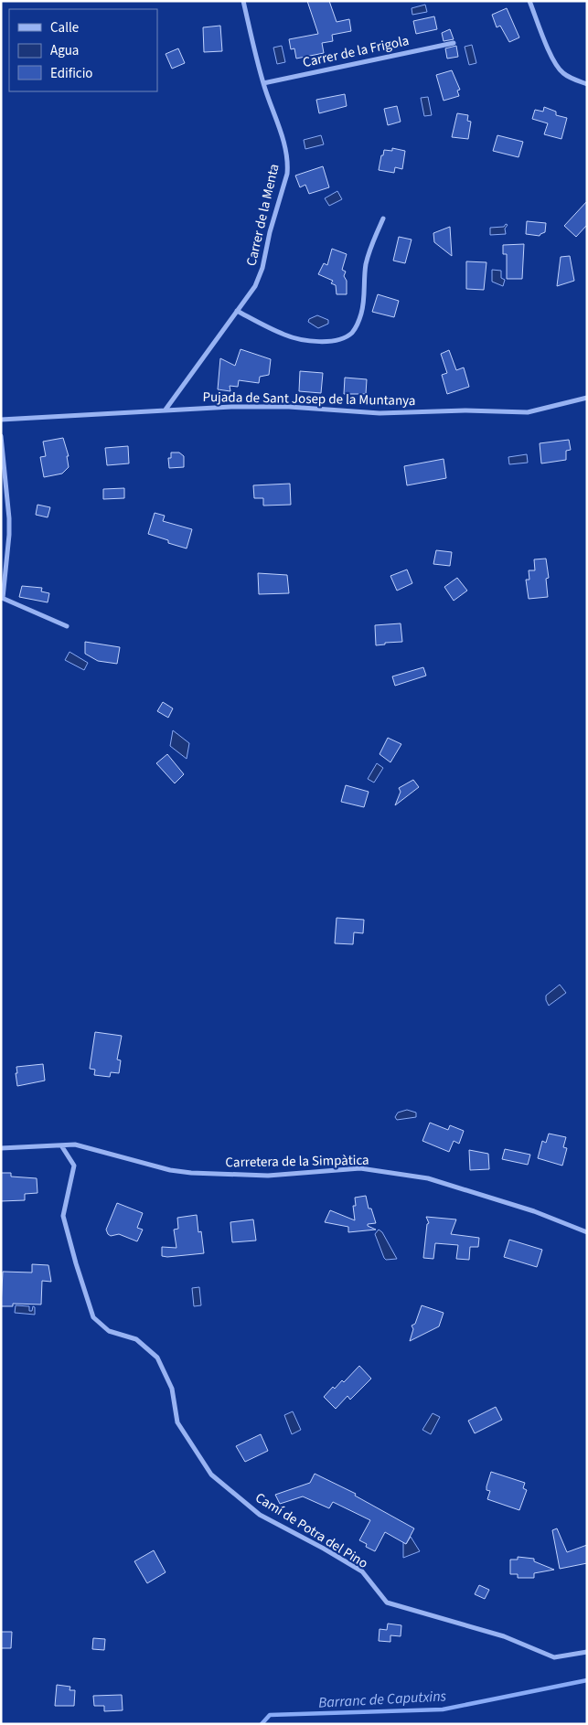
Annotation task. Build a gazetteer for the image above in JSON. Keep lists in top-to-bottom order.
{
  "streets": {
    "street": [
      "Carrer de la Frigola",
      "Carrer de la Menta",
      "Pujada de Sant Josep de la Muntanya",
      "Carretera de la Simpàtica",
      "Camí de Potra del Pino"
    ]
  },
  "crossings": [
    ["Carrer de la Frigola", "Carrer de la Menta"],
    ["Carrer de la Menta", "Pujada de Sant Josep de la Muntanya"],
    ["Carretera de la Simpàtica", "Camí de Potra del Pino"]
  ],
  "water": ["Barranc de Caputxins"],
  "legend": ["Calle", "Agua", "Edificio"]
}
